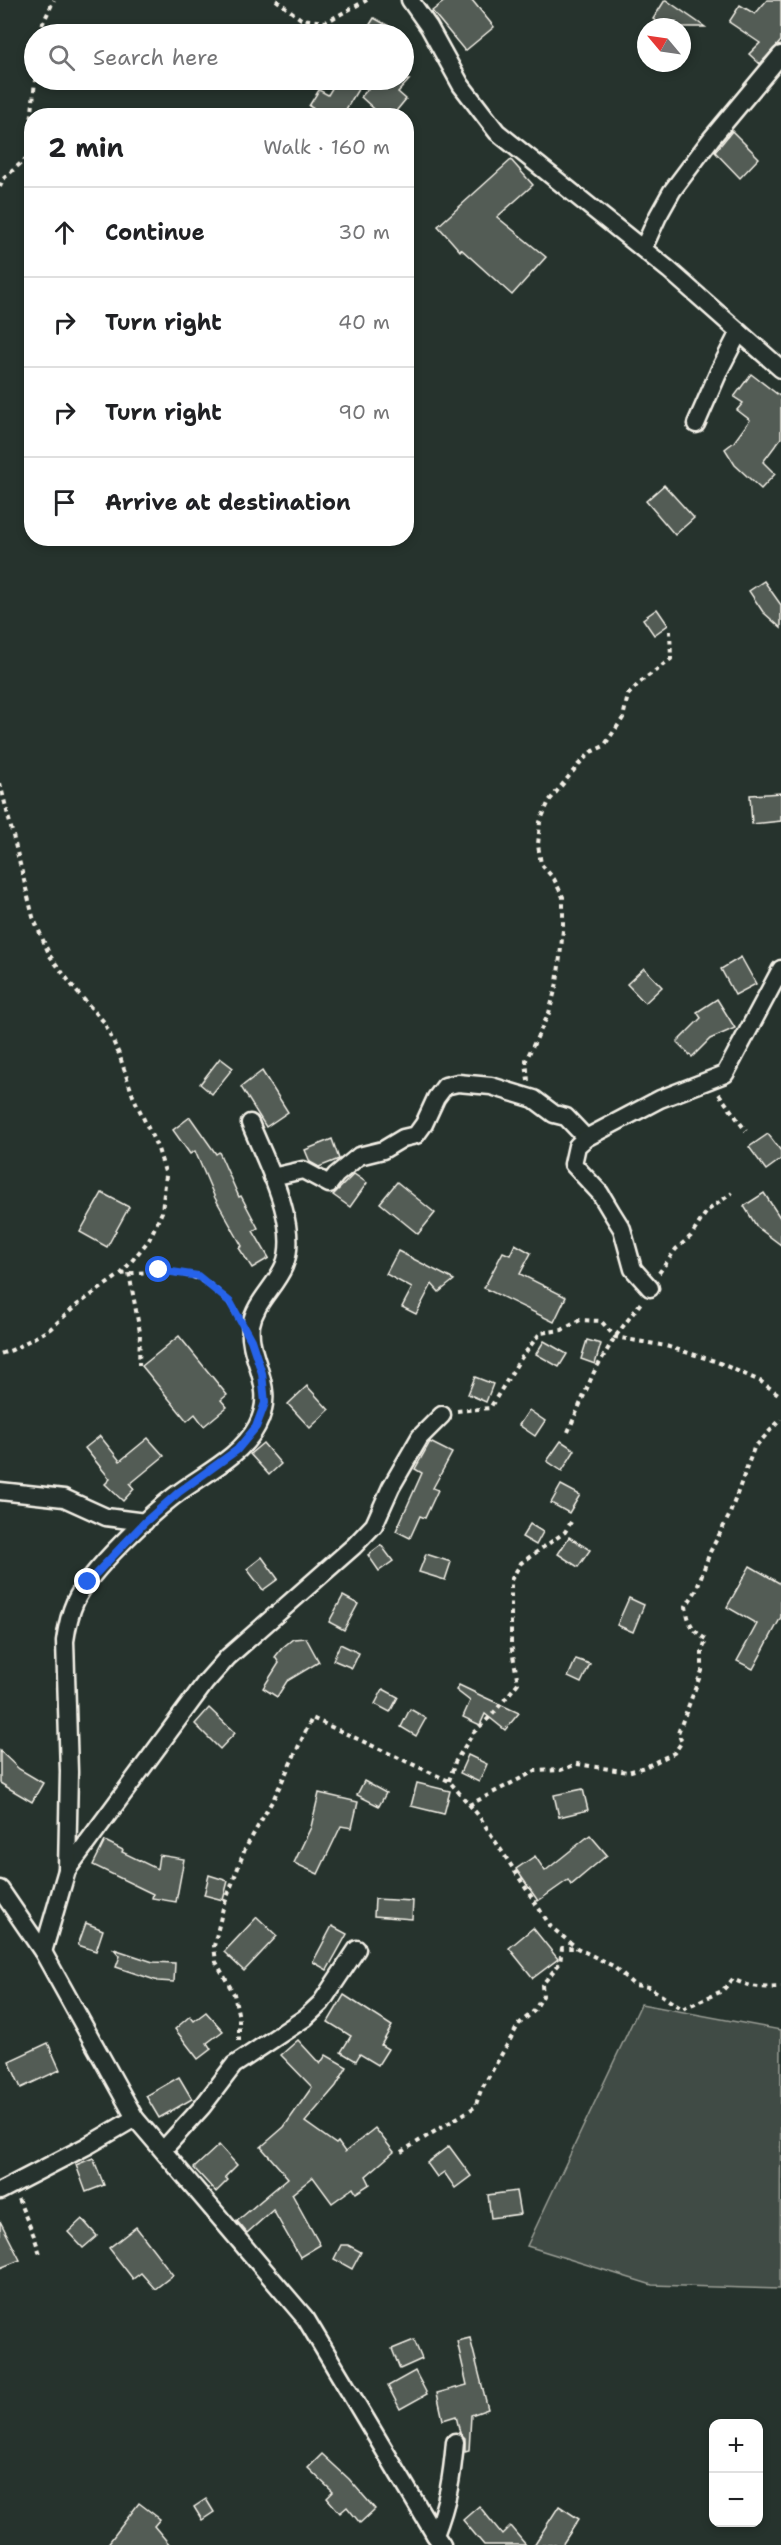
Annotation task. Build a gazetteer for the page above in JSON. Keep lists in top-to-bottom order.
{
  "north": "top left",
  "page": {
    "search": "Search here",
    "heading": ["2 min", "Walk · 160 m"],
    "list": [
      ["Continue", "30 m"],
      ["Turn right", "40 m"],
      ["Turn right", "90 m"],
      "Arrive at destination"
    ],
    "map_buttons": ["+", "−"]
  }
}
